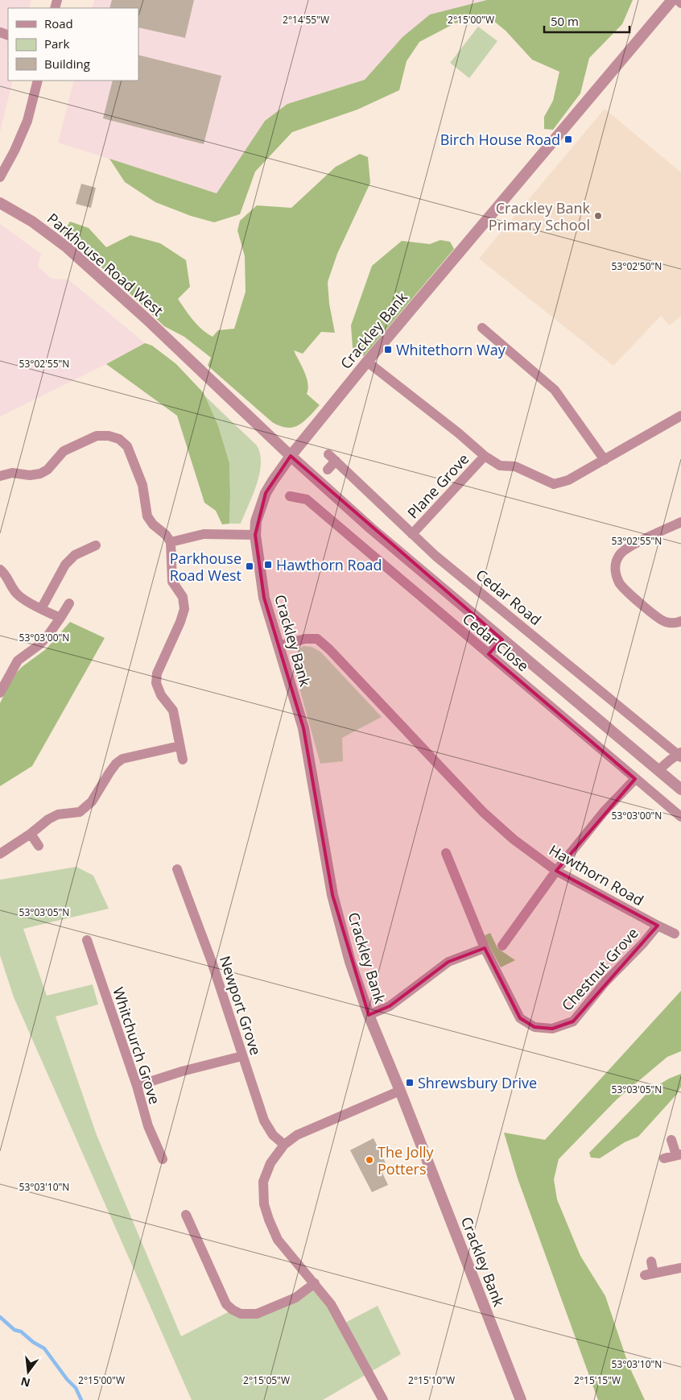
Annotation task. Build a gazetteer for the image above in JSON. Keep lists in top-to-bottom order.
{
  "streets": {
    "street": [
      "Parkhouse Road West",
      "Crackley Bank",
      "Plane Grove",
      "Cedar Road",
      "Cedar Close",
      "Hawthorn Road",
      "Chestnut Grove",
      "Newport Grove",
      "Whitchurch Grove"
    ]
  },
  "crossings": [
    ["Parkhouse Road West", "Crackley Bank"],
    ["Crackley Bank", "Hawthorn Road"],
    ["Plane Grove", "Cedar Road"],
    ["Hawthorn Road", "Chestnut Grove"]
  ],
  "places": {
    "transit": [
      "Birch House Road",
      "Whitethorn Way",
      "Hawthorn Road",
      "Parkhouse Road West",
      "Shrewsbury Drive"
    ],
    "other": ["Crackley Bank Primary School", "The Jolly Potters"]
  },
  "legend": ["Road", "Park", "Building"],
  "scale_bar": "50 m",
  "north": "bottom",
  "coordinates": [
    "2°14'55\"W",
    "2°15'00\"W",
    "53°02'50\"N",
    "53°02'55\"N",
    "53°03'00\"N",
    "53°03'05\"N",
    "53°03'10\"N",
    "2°15'05\"W",
    "2°15'10\"W",
    "2°15'15\"W"
  ]
}
